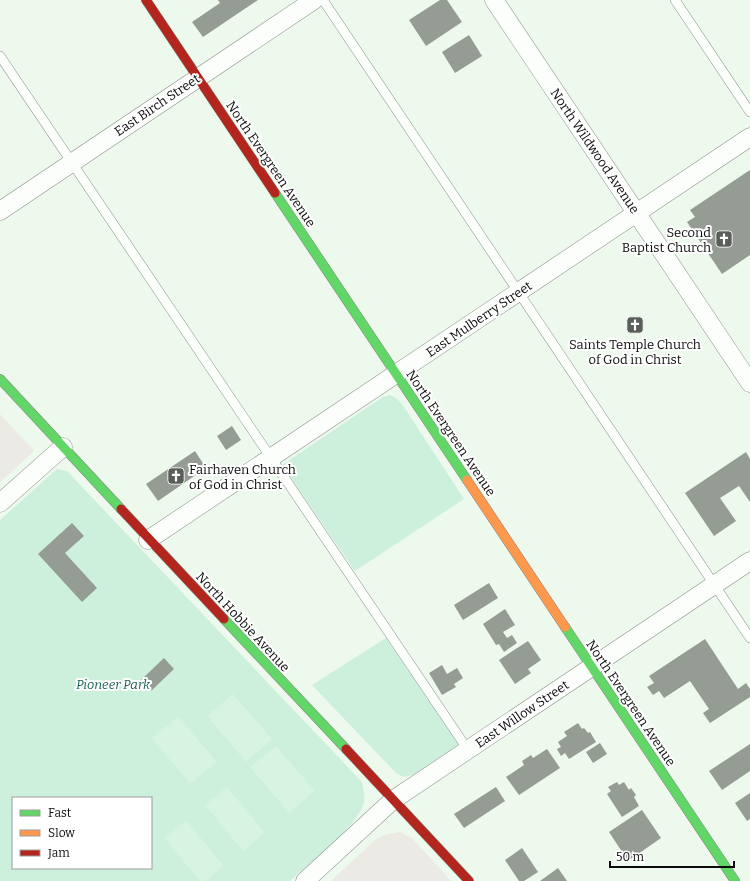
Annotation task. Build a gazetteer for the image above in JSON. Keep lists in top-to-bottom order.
{
  "streets": {
    "street": [
      "East Birch Street",
      "North Wildwood Avenue",
      "North Evergreen Avenue",
      "East Mulberry Street",
      "North Hobbie Avenue",
      "East Willow Street"
    ]
  },
  "crossings": [
    ["East Birch Street", "North Evergreen Avenue"],
    ["North Wildwood Avenue", "East Mulberry Street"],
    ["North Evergreen Avenue", "East Mulberry Street"],
    ["North Evergreen Avenue", "East Willow Street"],
    ["East Mulberry Street", "North Hobbie Avenue"],
    ["North Hobbie Avenue", "East Willow Street"]
  ],
  "parks": ["Pioneer Park"],
  "places": {
    "church": ["Second Baptist Church", "Saints Temple Church of God in Christ", "Fairhaven Church of God in Christ"]
  },
  "legend": ["Fast", "Slow", "Jam"],
  "scale_bar": "50 m"
}
